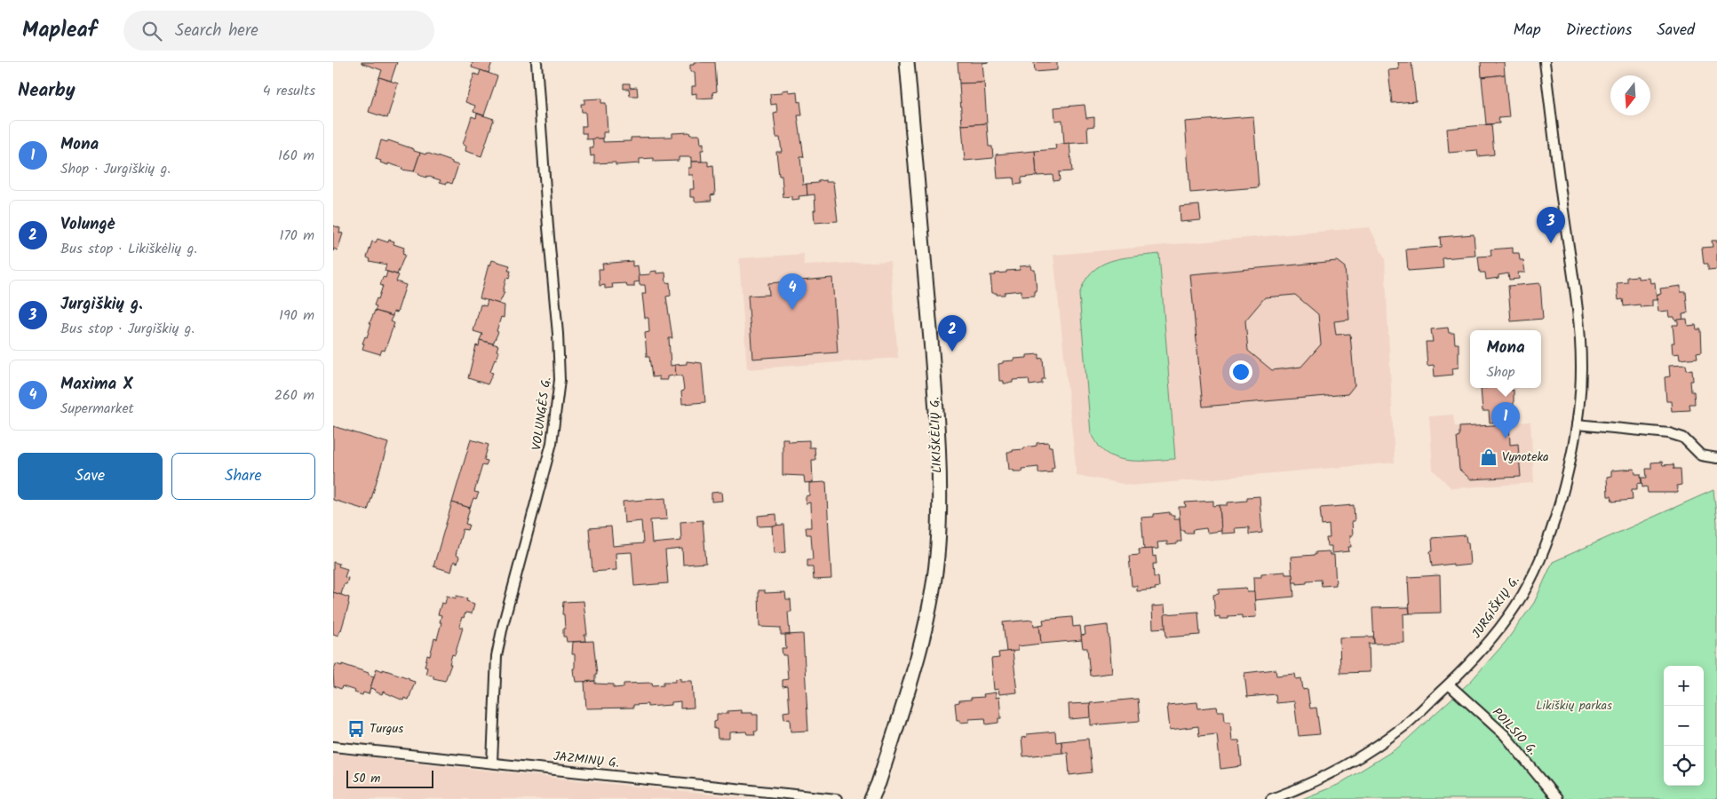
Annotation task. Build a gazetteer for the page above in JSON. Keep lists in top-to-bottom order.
{
  "streets": {
    "street": [
      "VOLUNGĖS G.",
      "LIKIŠKĖLIŲ G.",
      "JURGIŠKIŲ G.",
      "POILSIO G.",
      "JAZMINŲ G."
    ]
  },
  "crossings": [
    ["VOLUNGĖS G.", "JAZMINŲ G."],
    ["JURGIŠKIŲ G.", "POILSIO G."]
  ],
  "parks": ["Likiškių parkas"],
  "places": {
    "shop": ["Vynoteka"],
    "bus stop": ["Turgus"]
  },
  "scale_bar": "50 m",
  "north": "bottom",
  "page": {
    "header": "Mapleaf",
    "search": "Search here",
    "nav": ["Map", "Directions", "Saved"],
    "heading": ["Nearby", "4 results"],
    "list": [
      {
        "mark": "1",
        "name": "Mona",
        "note": "Shop · Jurgiškių g.",
        "value": "160 m"
      },
      {
        "mark": "2",
        "name": "Volungė",
        "note": "Bus stop · Likiškėlių g.",
        "value": "170 m"
      },
      {
        "mark": "3",
        "name": "Jurgiškių g.",
        "note": "Bus stop · Jurgiškių g.",
        "value": "190 m"
      },
      {
        "mark": "4",
        "name": "Maxima X",
        "note": "Supermarket",
        "value": "260 m"
      }
    ],
    "pins": [
      "3",
      "4",
      "2",
      "1"
    ],
    "popup": ["Mona", "Shop"],
    "buttons": ["Save", "Share"],
    "map_buttons": ["+", "−"],
    "scale": "50 m"
  }
}
